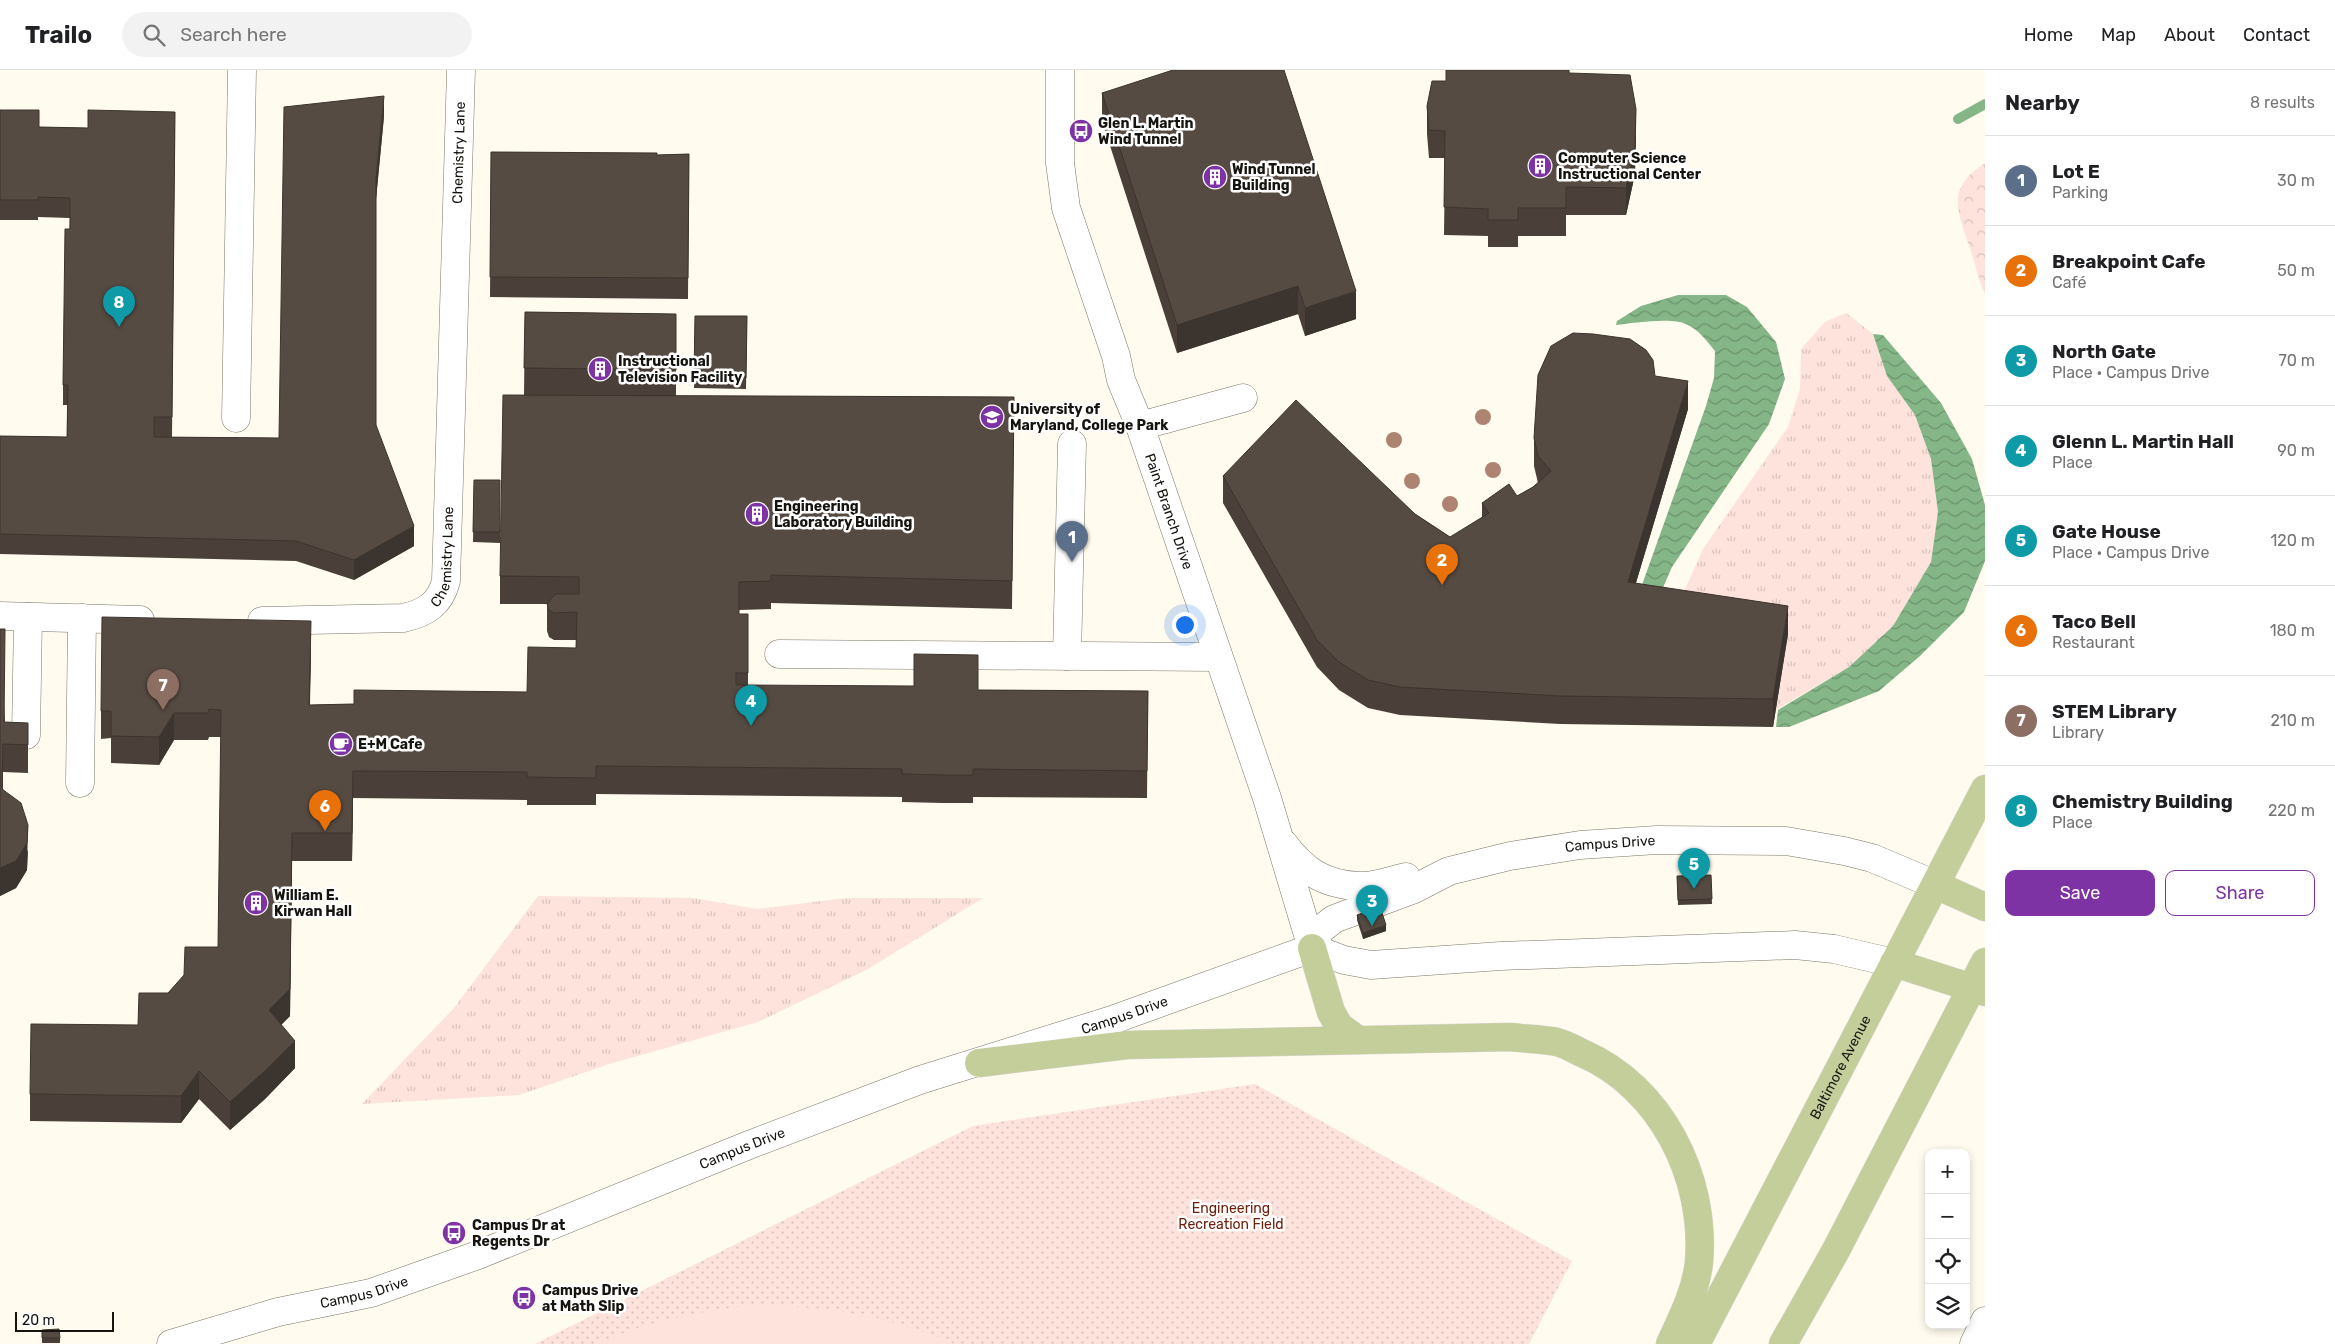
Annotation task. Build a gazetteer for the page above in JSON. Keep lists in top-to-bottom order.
{
  "streets": {
    "main road": ["Campus Drive", "Baltimore Avenue"],
    "street": ["Chemistry Lane", "Paint Branch Drive"]
  },
  "crossings": [
    ["Paint Branch Drive", "Campus Drive"],
    ["Campus Drive", "Baltimore Avenue"]
  ],
  "parks": ["Engineering Recreation Field"],
  "places": {
    "bus stop": ["Glen L. Martin Wind Tunnel", "Campus Dr at Regents Dr", "Campus Drive at Math Slip"],
    "building": [
      "Computer Science Instructional Center",
      "Wind Tunnel Building",
      "Instructional Television Facility",
      "Engineering Laboratory Building",
      "William E. Kirwan Hall"
    ],
    "school or university": ["University of Maryland, College Park"],
    "cafe": ["E+M Cafe"]
  },
  "scale_bar": "20 m",
  "page": {
    "header": "Trailo",
    "search": "Search here",
    "nav": [
      "Home",
      "Map",
      "About",
      "Contact"
    ],
    "heading": ["Nearby", "8 results"],
    "list": [
      {
        "mark": "1",
        "name": "Lot E",
        "note": "Parking",
        "value": "30 m"
      },
      {
        "mark": "2",
        "name": "Breakpoint Cafe",
        "note": "Café",
        "value": "50 m"
      },
      {
        "mark": "3",
        "name": "North Gate",
        "note": "Place · Campus Drive",
        "value": "70 m"
      },
      {
        "mark": "4",
        "name": "Glenn L. Martin Hall",
        "note": "Place",
        "value": "90 m"
      },
      {
        "mark": "5",
        "name": "Gate House",
        "note": "Place · Campus Drive",
        "value": "120 m"
      },
      {
        "mark": "6",
        "name": "Taco Bell",
        "note": "Restaurant",
        "value": "180 m"
      },
      {
        "mark": "7",
        "name": "STEM Library",
        "note": "Library",
        "value": "210 m"
      },
      {
        "mark": "8",
        "name": "Chemistry Building",
        "note": "Place",
        "value": "220 m"
      }
    ],
    "pins": [
      "8",
      "1",
      "2",
      "7",
      "4",
      "6",
      "5",
      "3"
    ],
    "buttons": ["Save", "Share"],
    "map_buttons": ["+", "−"],
    "scale": "20 m"
  }
}
